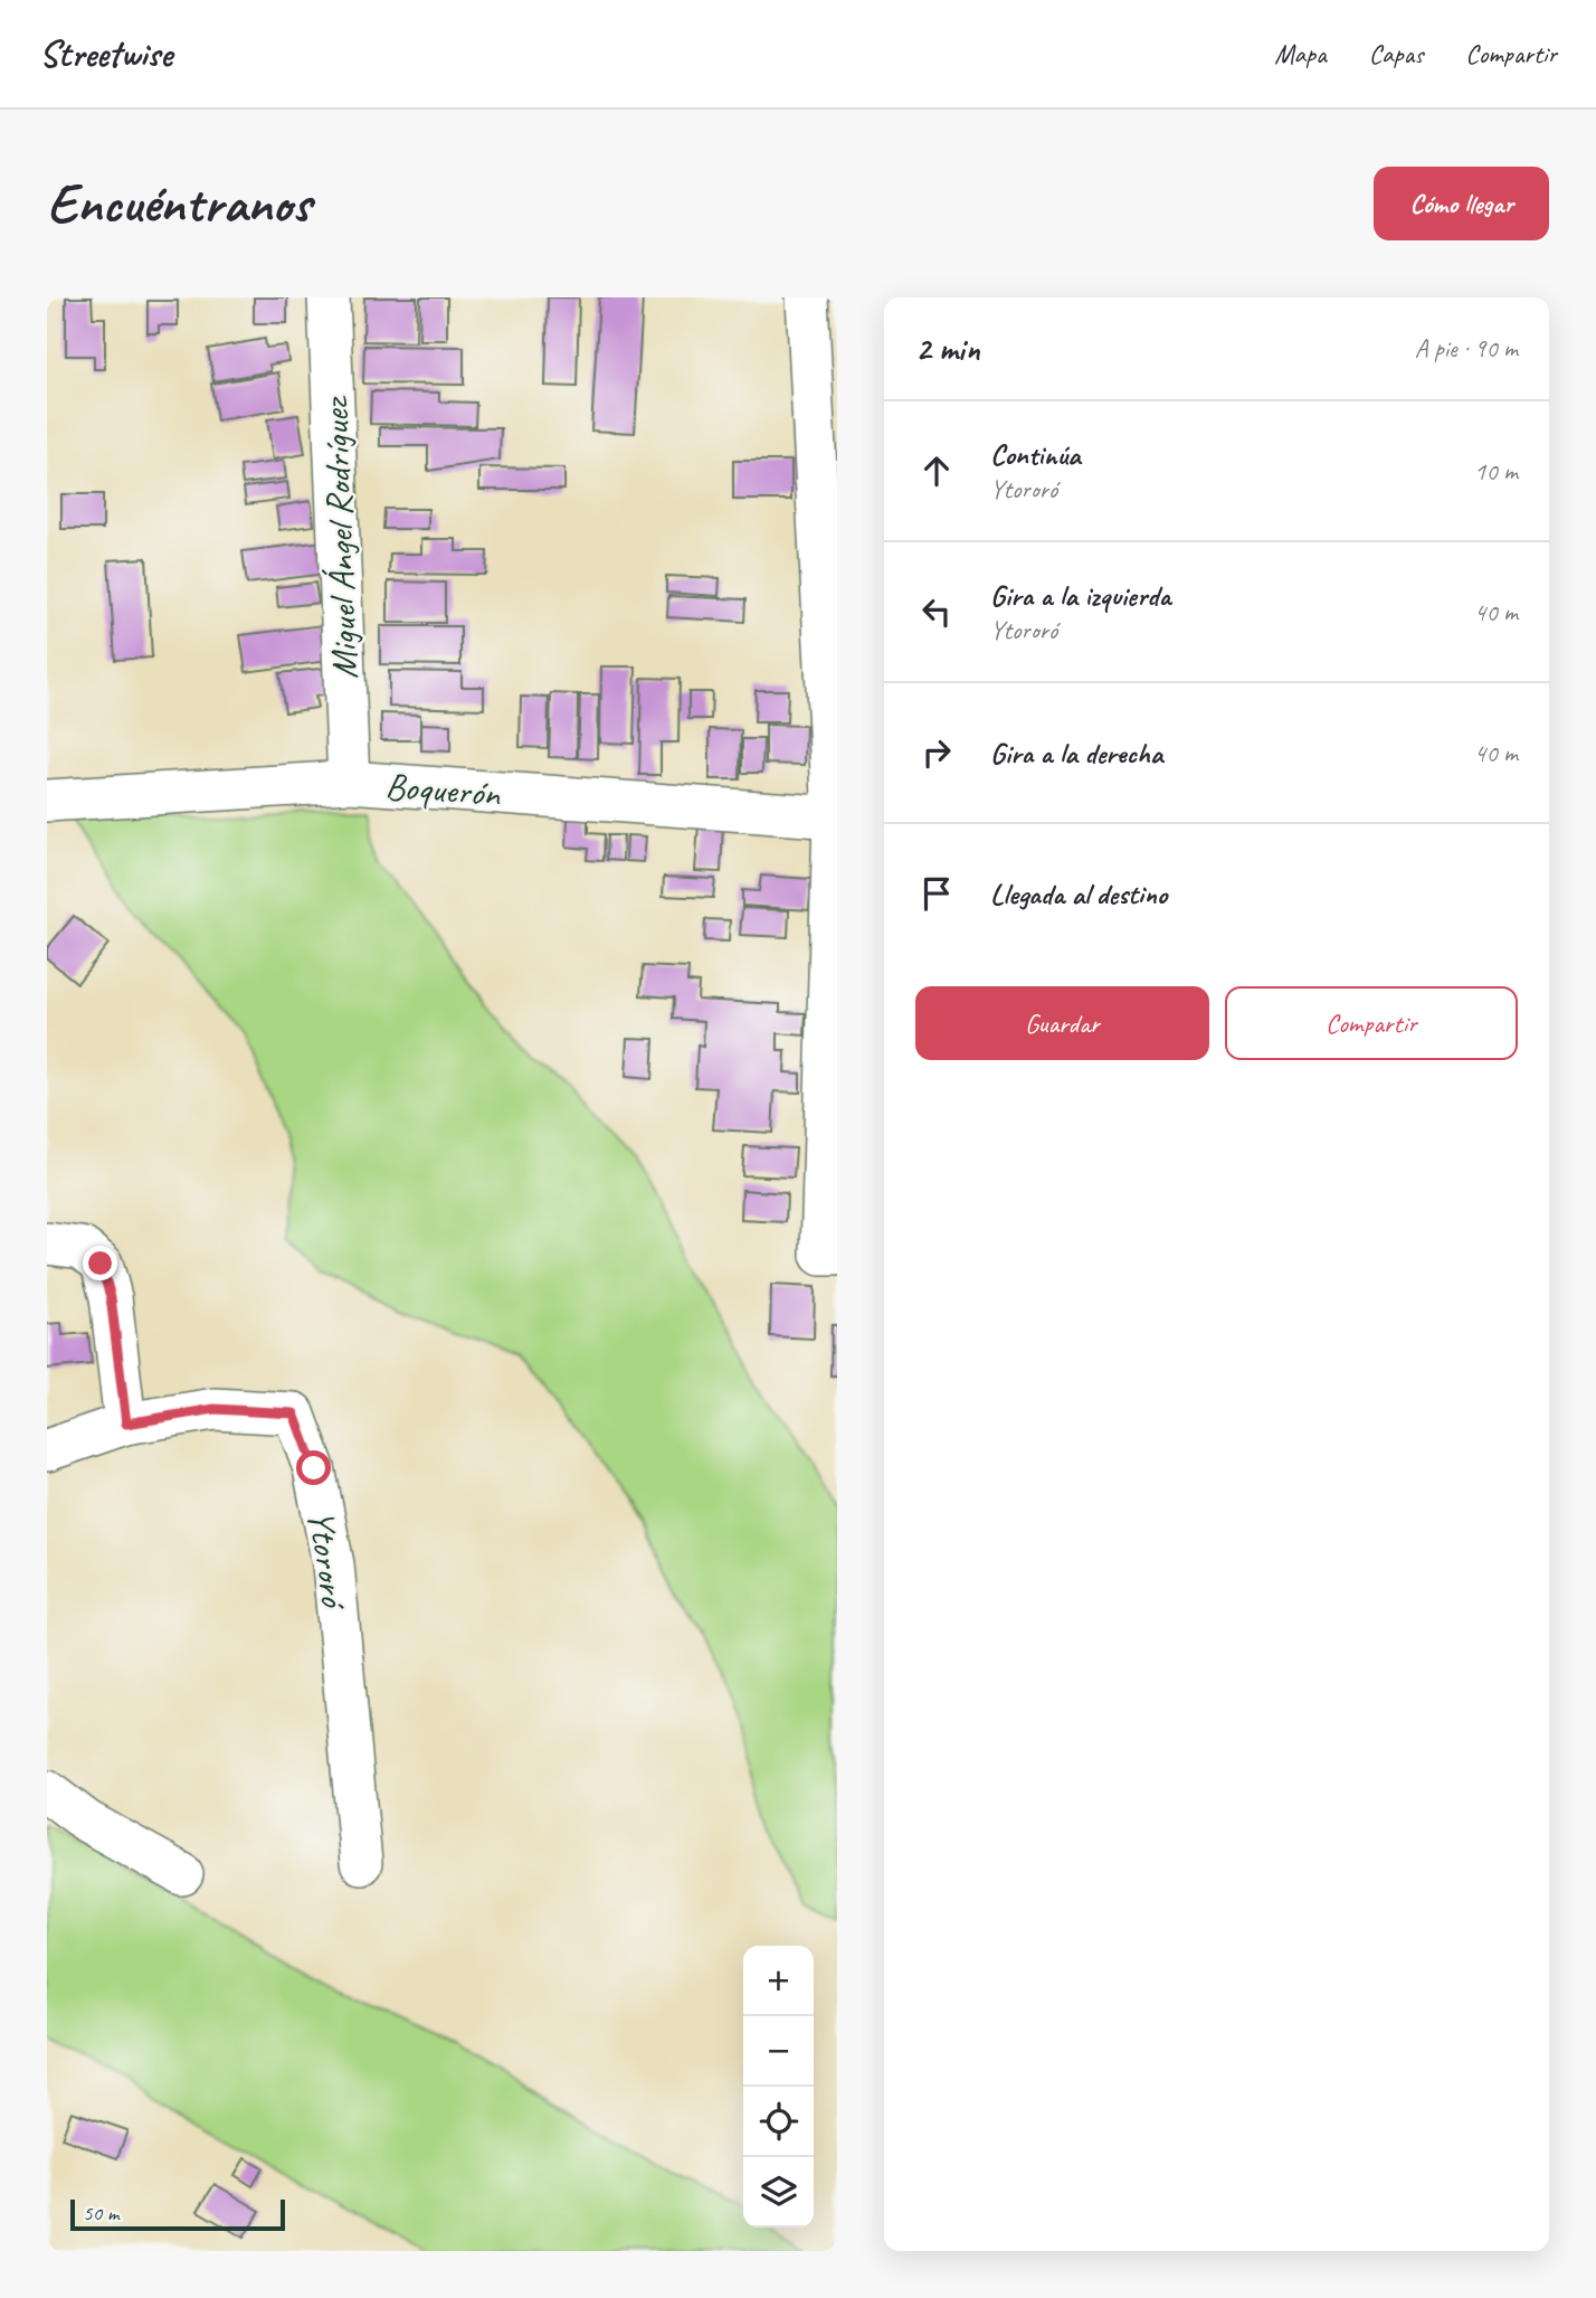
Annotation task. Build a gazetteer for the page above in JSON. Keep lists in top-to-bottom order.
{
  "streets": {
    "street": ["Miguel Ángel Rodríguez", "Boquerón", "Ytororó"]
  },
  "crossings": [
    ["Miguel Ángel Rodríguez", "Boquerón"]
  ],
  "scale_bar": "50 m",
  "page": {
    "header": "Streetwise",
    "nav": ["Mapa", "Capas", "Compartir"],
    "buttons": [
      "Cómo llegar",
      ["Guardar", "Compartir"]
    ],
    "title": "Encuéntranos",
    "heading": ["2 min", "A pie · 90 m"],
    "list": [
      ["Continúa", "Ytororó", "10 m"],
      ["Gira a la izquierda", "Ytororó", "40 m"],
      ["Gira a la derecha", "40 m"],
      "Llegada al destino"
    ],
    "map_buttons": ["+", "−"],
    "scale": "50 m"
  }
}
